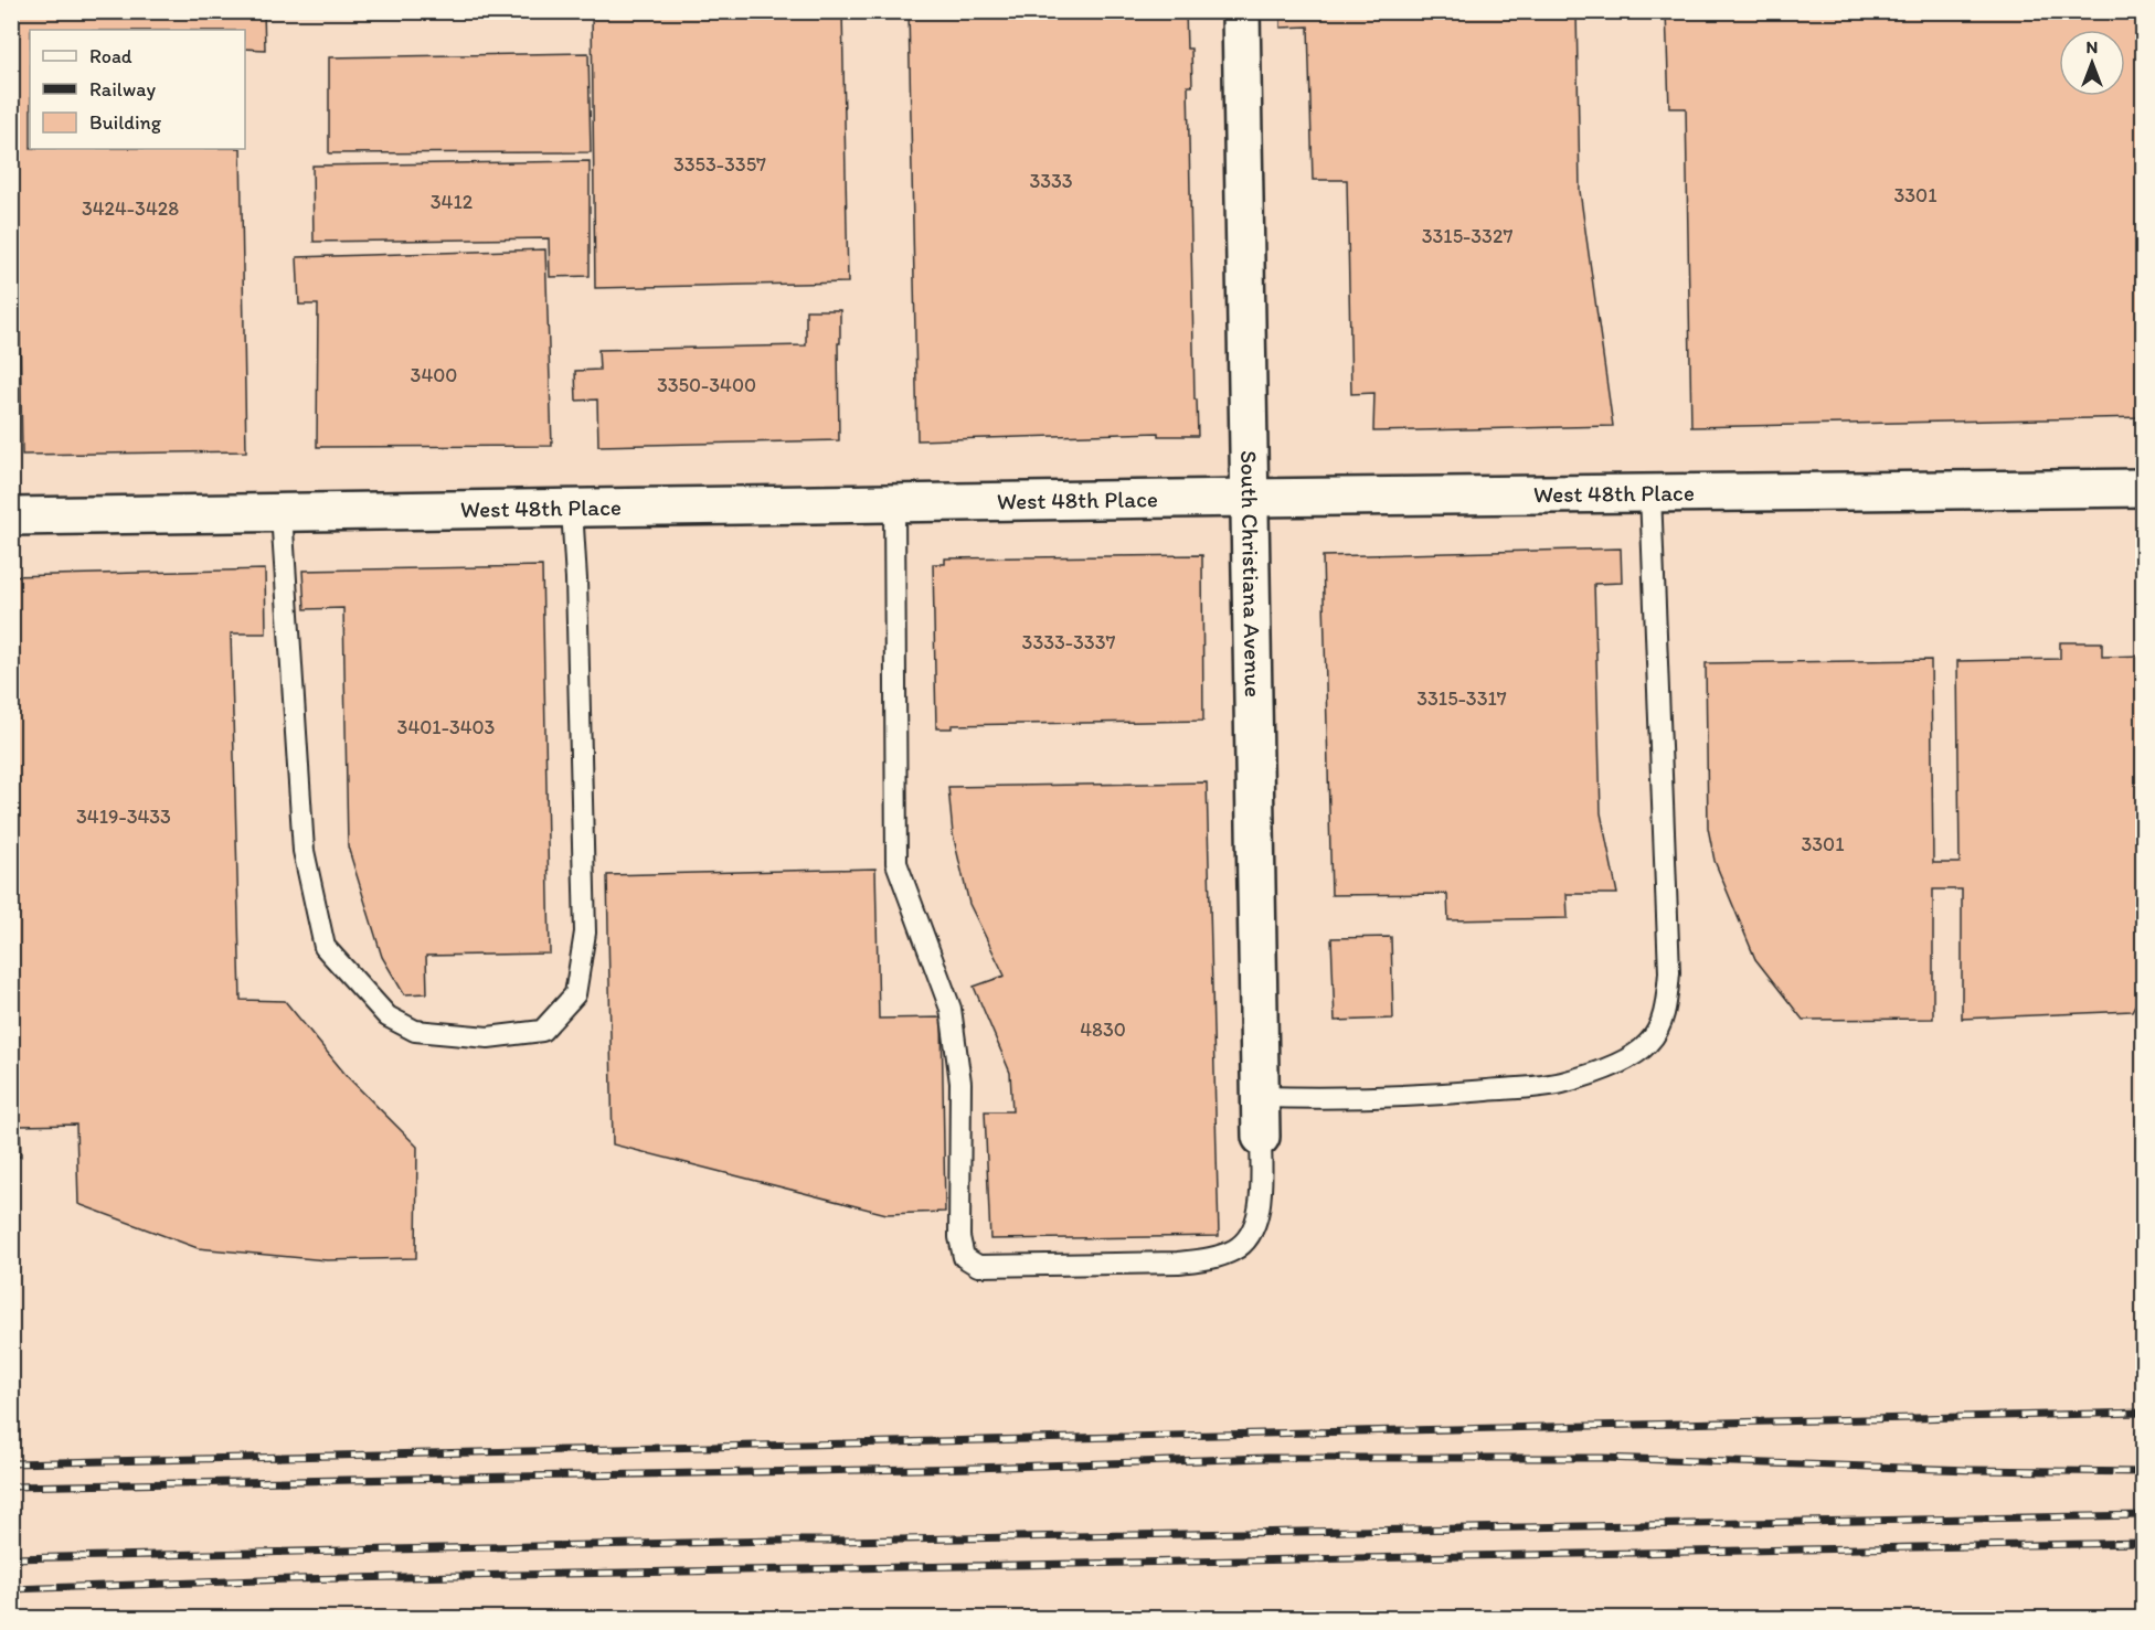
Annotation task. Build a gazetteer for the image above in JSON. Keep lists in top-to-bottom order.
{
  "streets": {
    "street": ["West 48th Place", "South Christiana Avenue"]
  },
  "crossings": [
    ["West 48th Place", "South Christiana Avenue"]
  ],
  "house_numbers": [
    "3353-3357",
    "3333",
    "3301",
    "3412",
    "3424-3428",
    "3315-3327",
    "3400",
    "3350-3400",
    "3333-3337",
    "3315-3317",
    "3401-3403",
    "3419-3433",
    "3301",
    "4830"
  ],
  "legend": ["Road", "Railway", "Building"],
  "north": "top"
}
